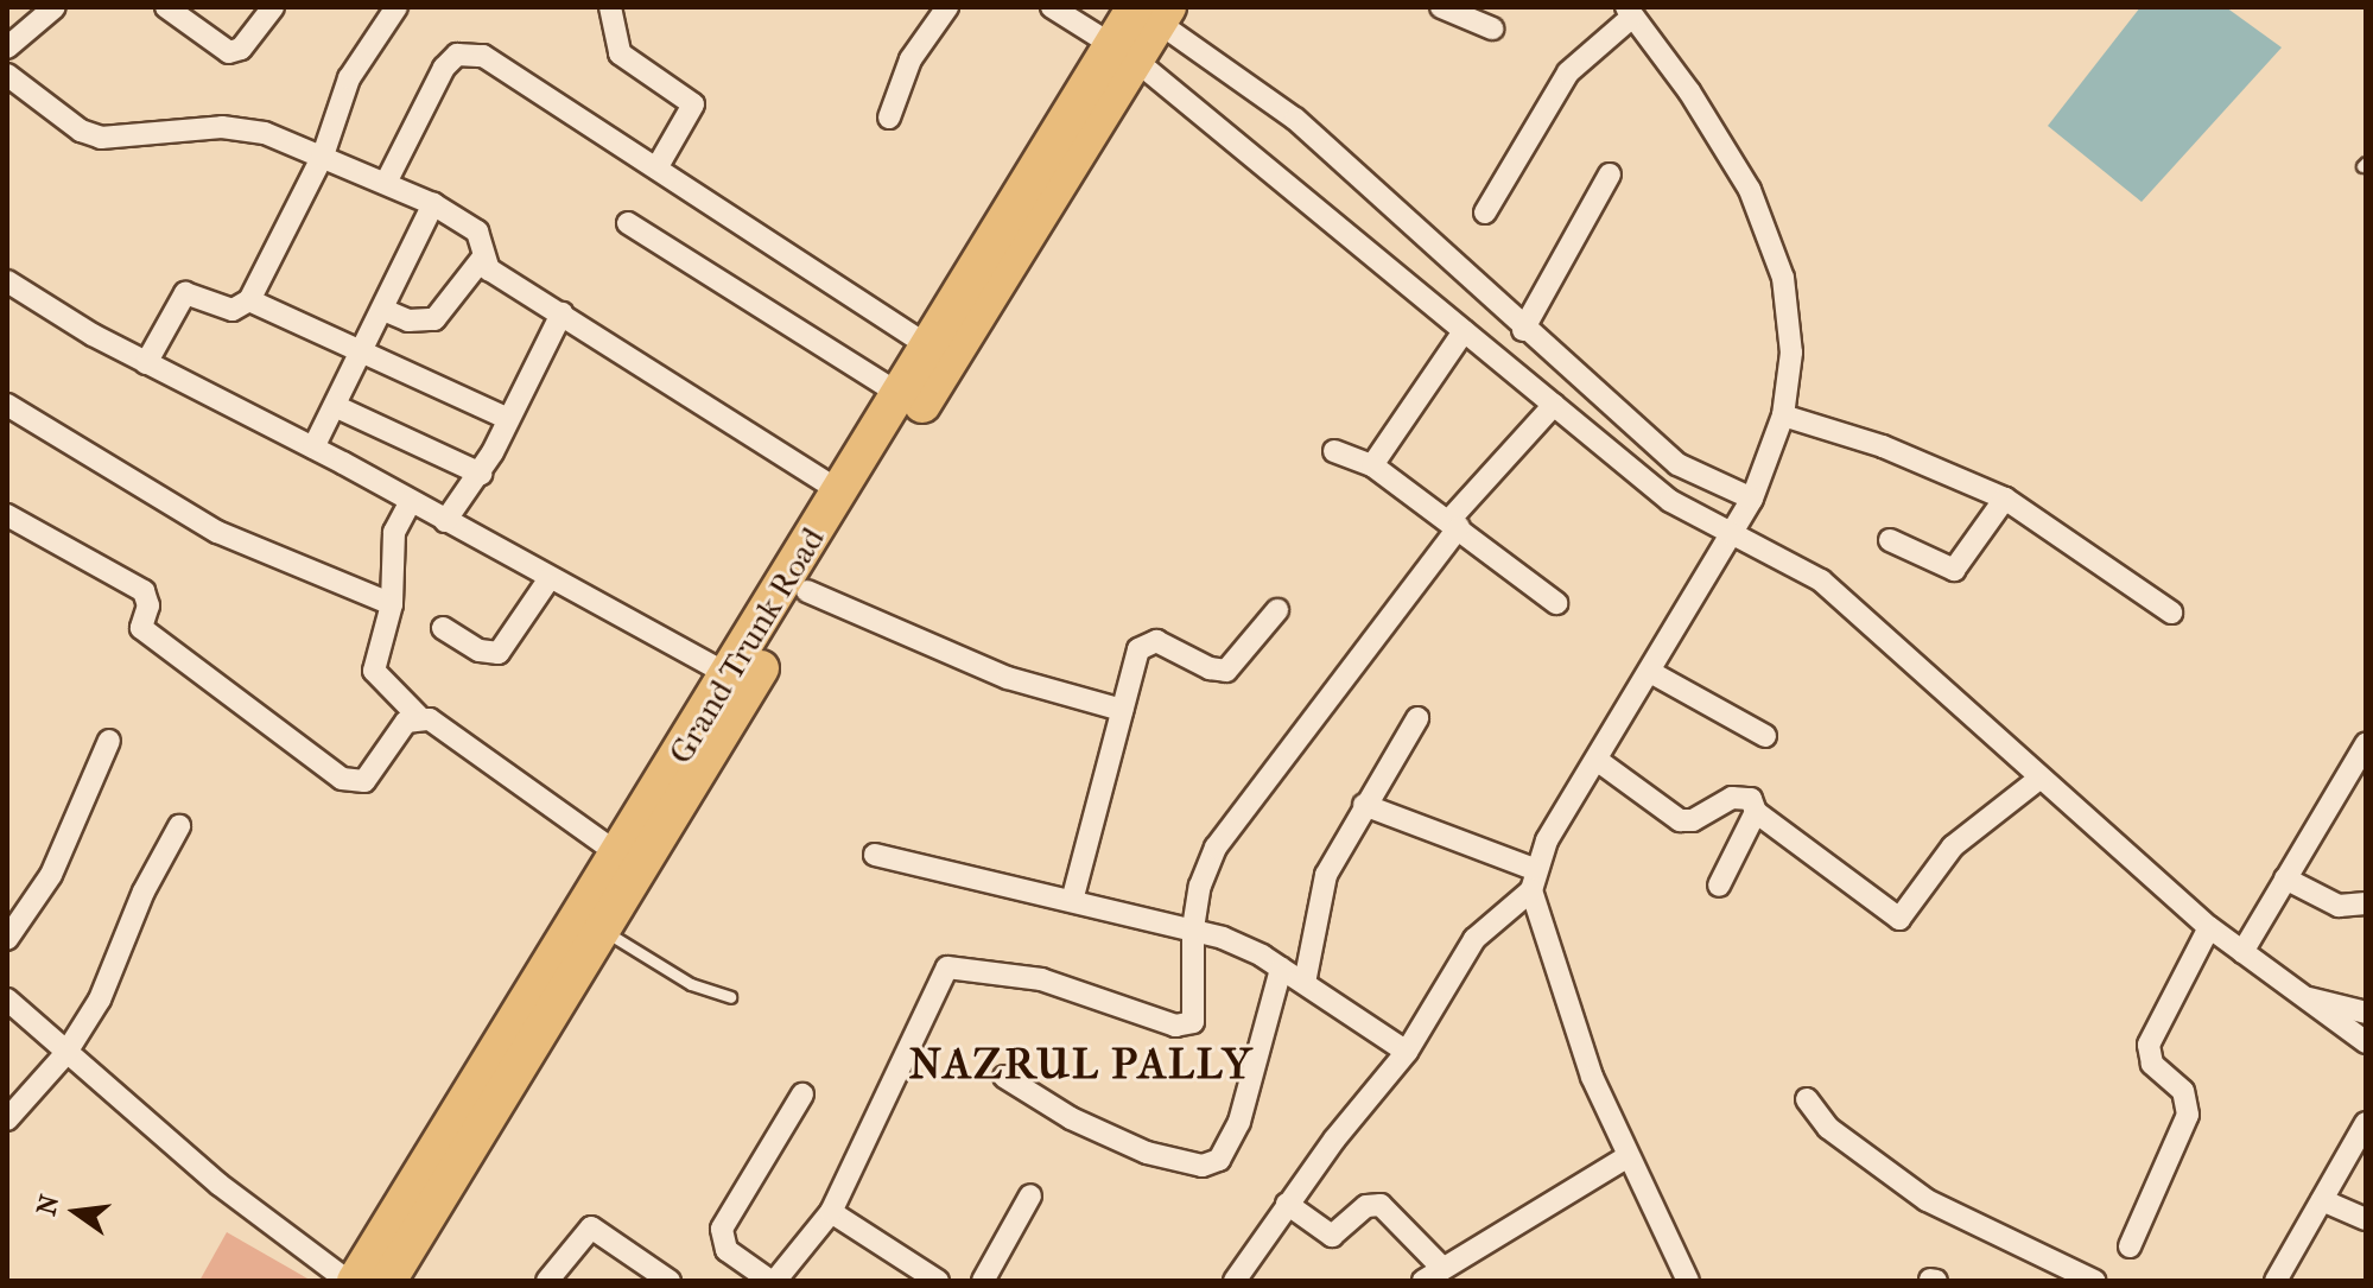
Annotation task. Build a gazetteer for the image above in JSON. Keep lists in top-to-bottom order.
{
  "streets": {
    "main road": ["Grand Trunk Road"]
  },
  "districts": ["NAZRUL PALLY"],
  "north": "left"
}
